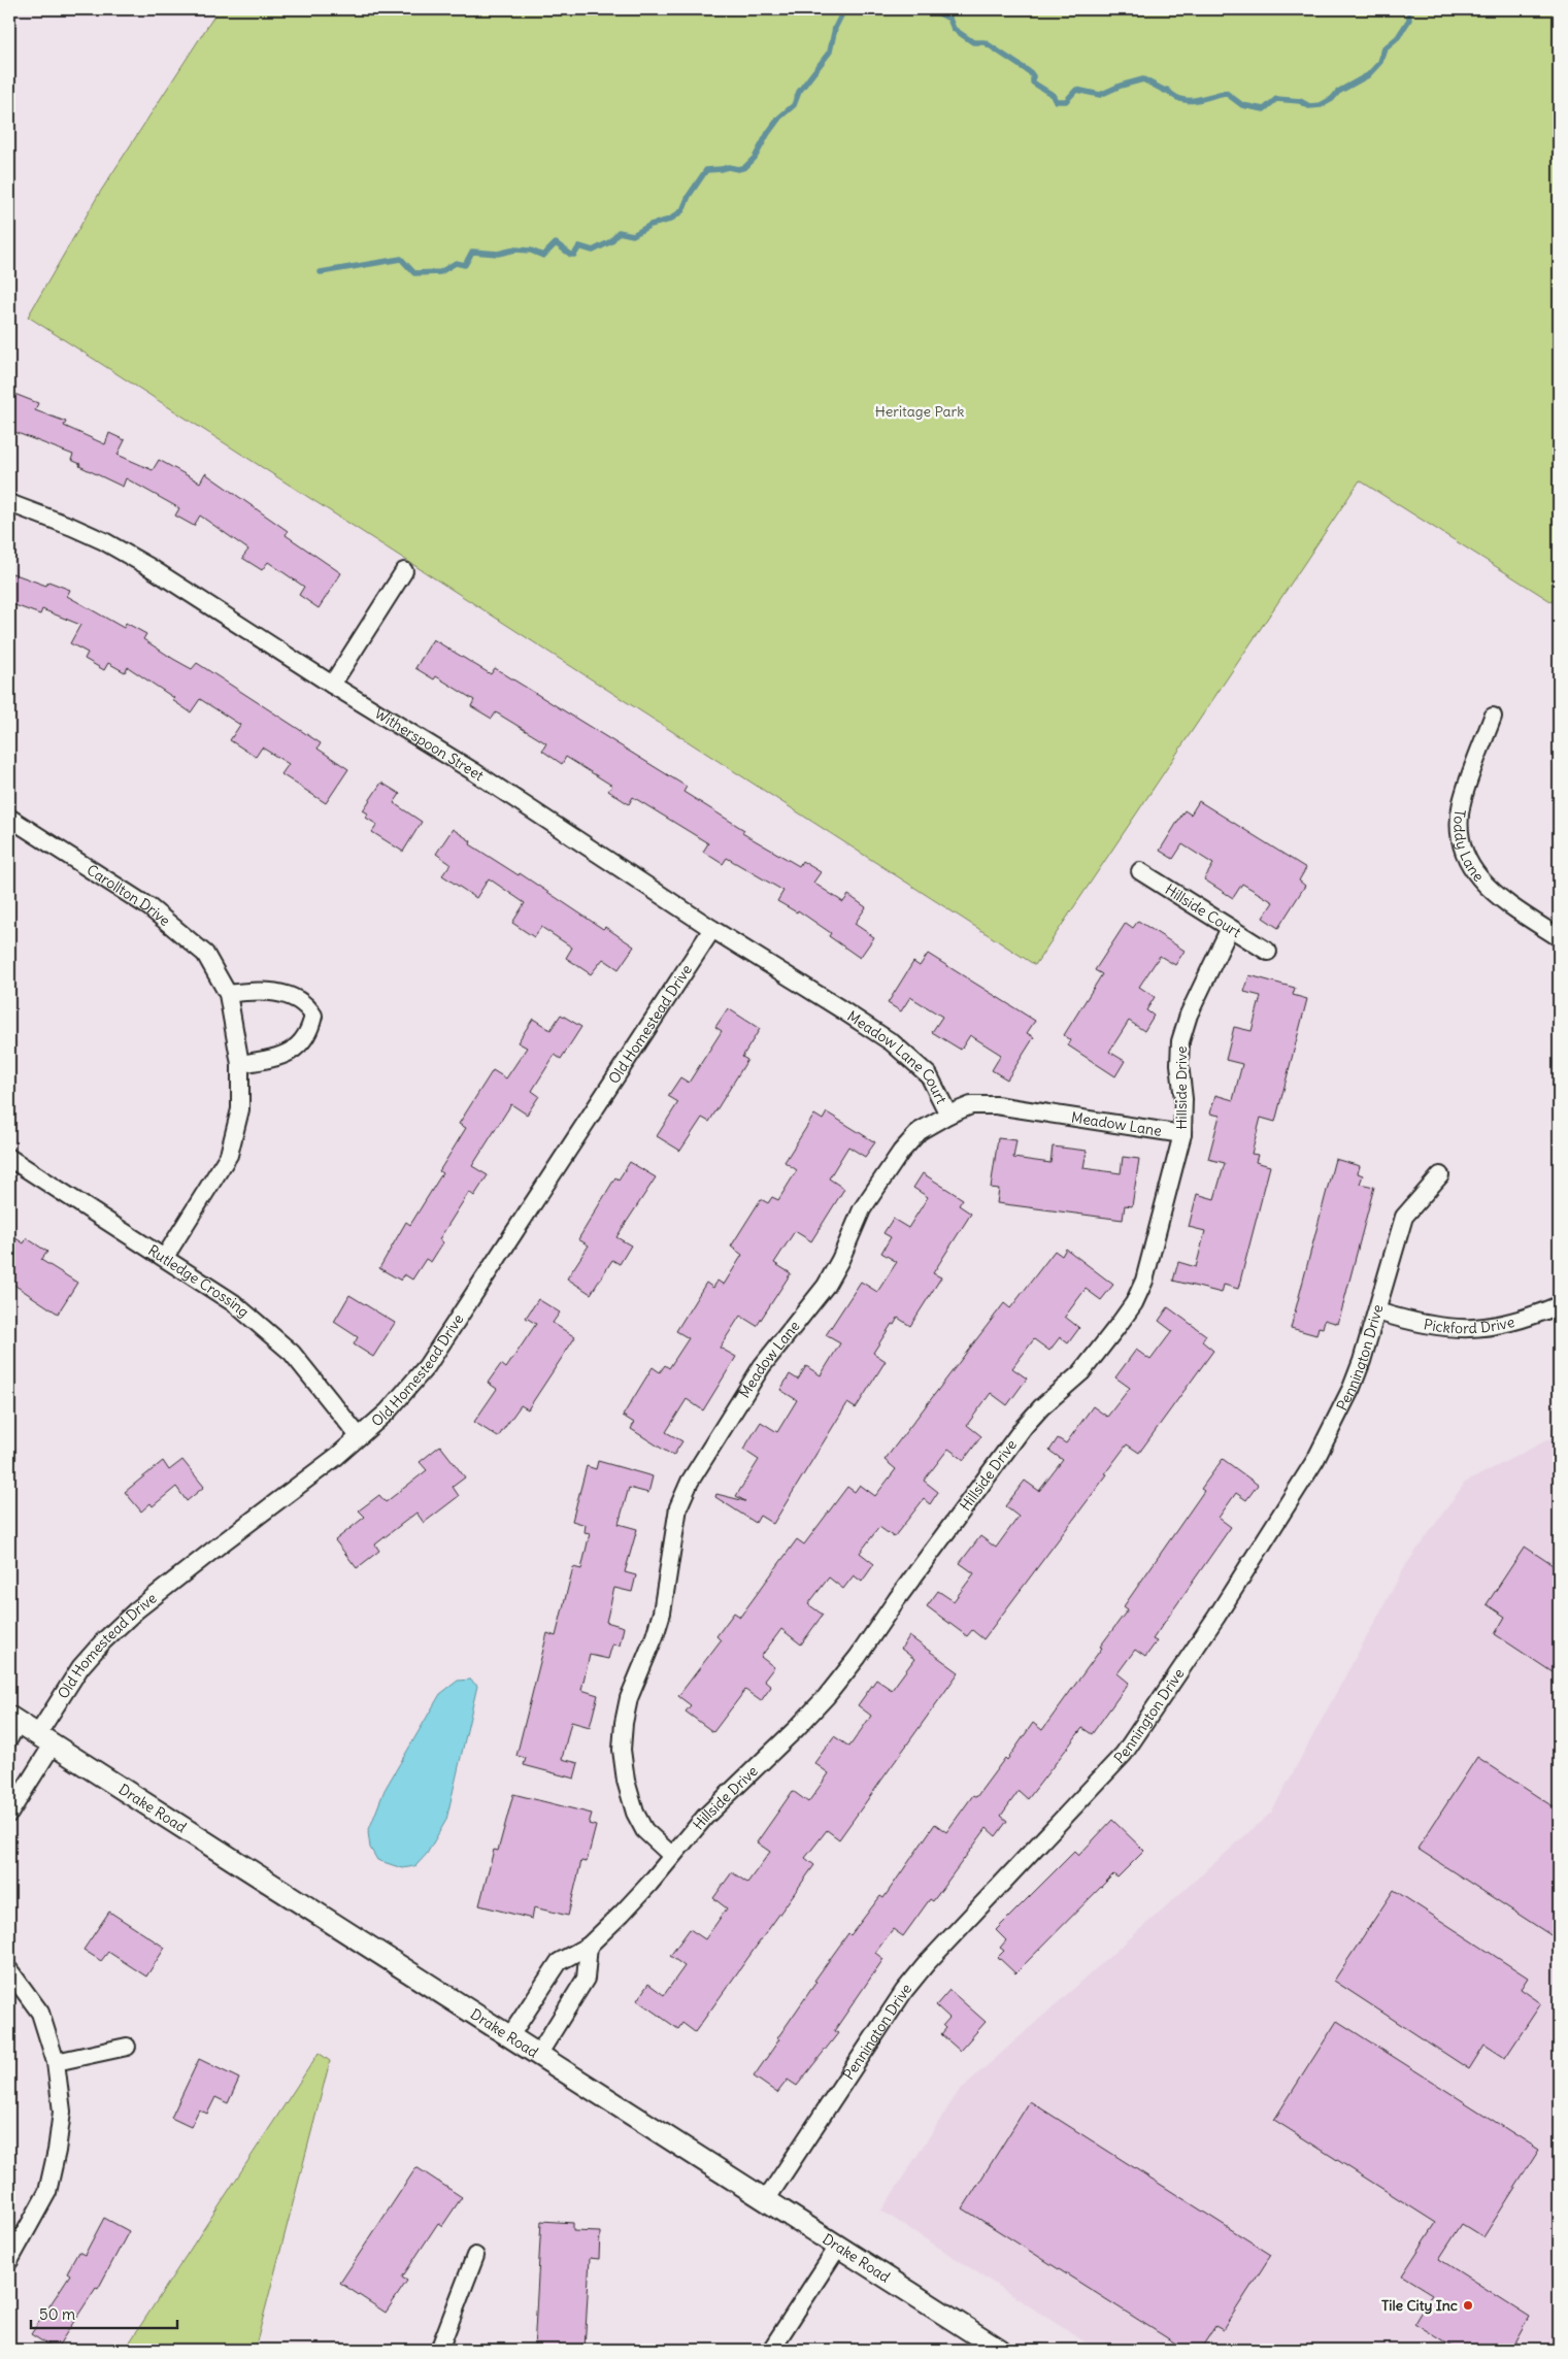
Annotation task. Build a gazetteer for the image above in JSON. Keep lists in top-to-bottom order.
{
  "streets": {
    "street": [
      "Witherspoon Street",
      "Toddy Lane",
      "Carollton Drive",
      "Hillside Court",
      "Old Homestead Drive",
      "Meadow Lane Court",
      "Hillside Drive",
      "Meadow Lane",
      "Rutledge Crossing",
      "Pickford Drive",
      "Pennington Drive",
      "Drake Road"
    ]
  },
  "crossings": [
    ["Witherspoon Street", "Old Homestead Drive"],
    ["Witherspoon Street", "Meadow Lane Court"],
    ["Carollton Drive", "Rutledge Crossing"],
    ["Hillside Court", "Hillside Drive"],
    ["Old Homestead Drive", "Rutledge Crossing"],
    ["Old Homestead Drive", "Drake Road"],
    ["Meadow Lane Court", "Meadow Lane"],
    ["Hillside Drive", "Meadow Lane"],
    ["Hillside Drive", "Drake Road"],
    ["Pickford Drive", "Pennington Drive"],
    ["Pennington Drive", "Drake Road"]
  ],
  "parks": ["Heritage Park"],
  "places": ["Tile City Inc"],
  "scale_bar": "50 m"
}
